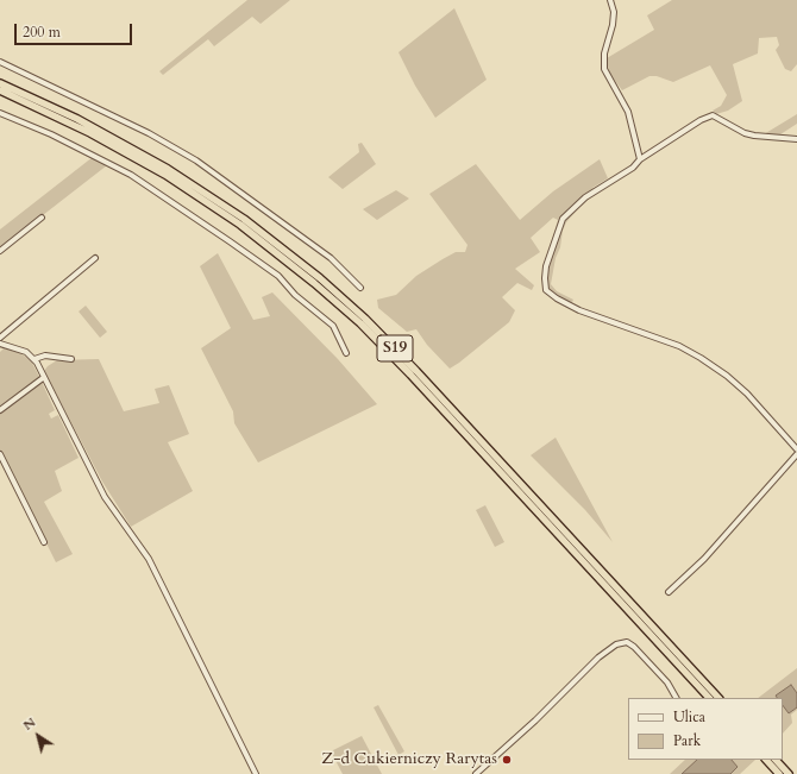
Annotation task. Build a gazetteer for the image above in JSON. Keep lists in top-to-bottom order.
{
  "streets": {
    "highway": ["S19"]
  },
  "places": ["Z-d Cukierniczy Rarytas"],
  "legend": ["Ulica", "Park"],
  "scale_bar": "200 m",
  "north": "top left"
}
